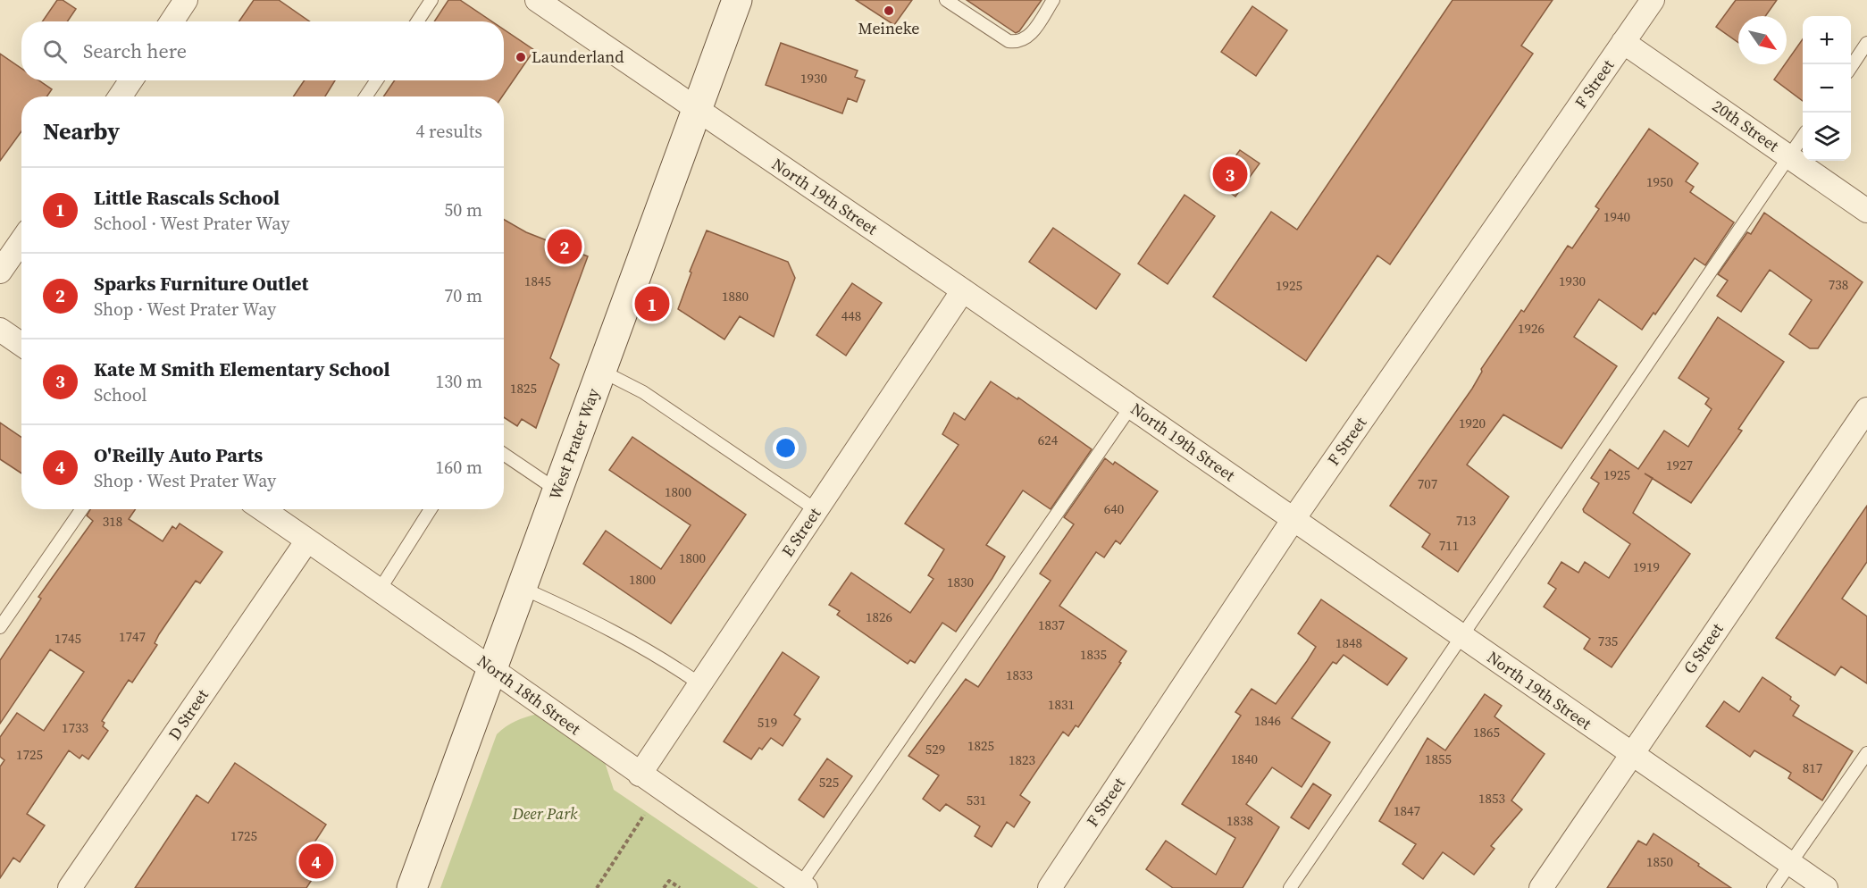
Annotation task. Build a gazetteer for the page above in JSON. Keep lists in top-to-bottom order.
{
  "streets": {
    "main road": ["West Prater Way"],
    "street": [
      "F Street",
      "20th Street",
      "North 19th Street",
      "E Street",
      "G Street",
      "North 18th Street",
      "D Street"
    ]
  },
  "crossings": [
    ["F Street", "20th Street"],
    ["F Street", "North 19th Street"],
    ["North 19th Street", "West Prater Way"],
    ["North 19th Street", "E Street"],
    ["North 19th Street", "G Street"],
    ["West Prater Way", "North 18th Street"],
    ["E Street", "North 18th Street"],
    ["North 18th Street", "D Street"]
  ],
  "parks": ["Deer Park"],
  "places": ["Meineke", "Launderland"],
  "house_numbers": [
    "1930",
    "1950",
    "1940",
    "1845",
    "1930",
    "738",
    "1925",
    "1880",
    "448",
    "1926",
    "1825",
    "1920",
    "624",
    "1927",
    "1925",
    "707",
    "1800",
    "640",
    "713",
    "318",
    "711",
    "1800",
    "1919",
    "1800",
    "1830",
    "1826",
    "1837",
    "1747",
    "1745",
    "735",
    "1848",
    "1835",
    "1833",
    "1831",
    "1846",
    "519",
    "1733",
    "1865",
    "1825",
    "529",
    "1725",
    "1840",
    "1855",
    "1823",
    "817",
    "525",
    "1853",
    "531",
    "1847",
    "1838",
    "1725",
    "1850"
  ],
  "north": "bottom right",
  "page": {
    "map_buttons": ["+", "−"],
    "search": "Search here",
    "heading": ["Nearby", "4 results"],
    "pins": [
      "3",
      "2",
      "1",
      "4"
    ],
    "list": [
      {
        "mark": "1",
        "name": "Little Rascals School",
        "note": "School · West Prater Way",
        "value": "50 m"
      },
      {
        "mark": "2",
        "name": "Sparks Furniture Outlet",
        "note": "Shop · West Prater Way",
        "value": "70 m"
      },
      {
        "mark": "3",
        "name": "Kate M Smith Elementary School",
        "note": "School",
        "value": "130 m"
      },
      {
        "mark": "4",
        "name": "O'Reilly Auto Parts",
        "note": "Shop · West Prater Way",
        "value": "160 m"
      }
    ]
  }
}
